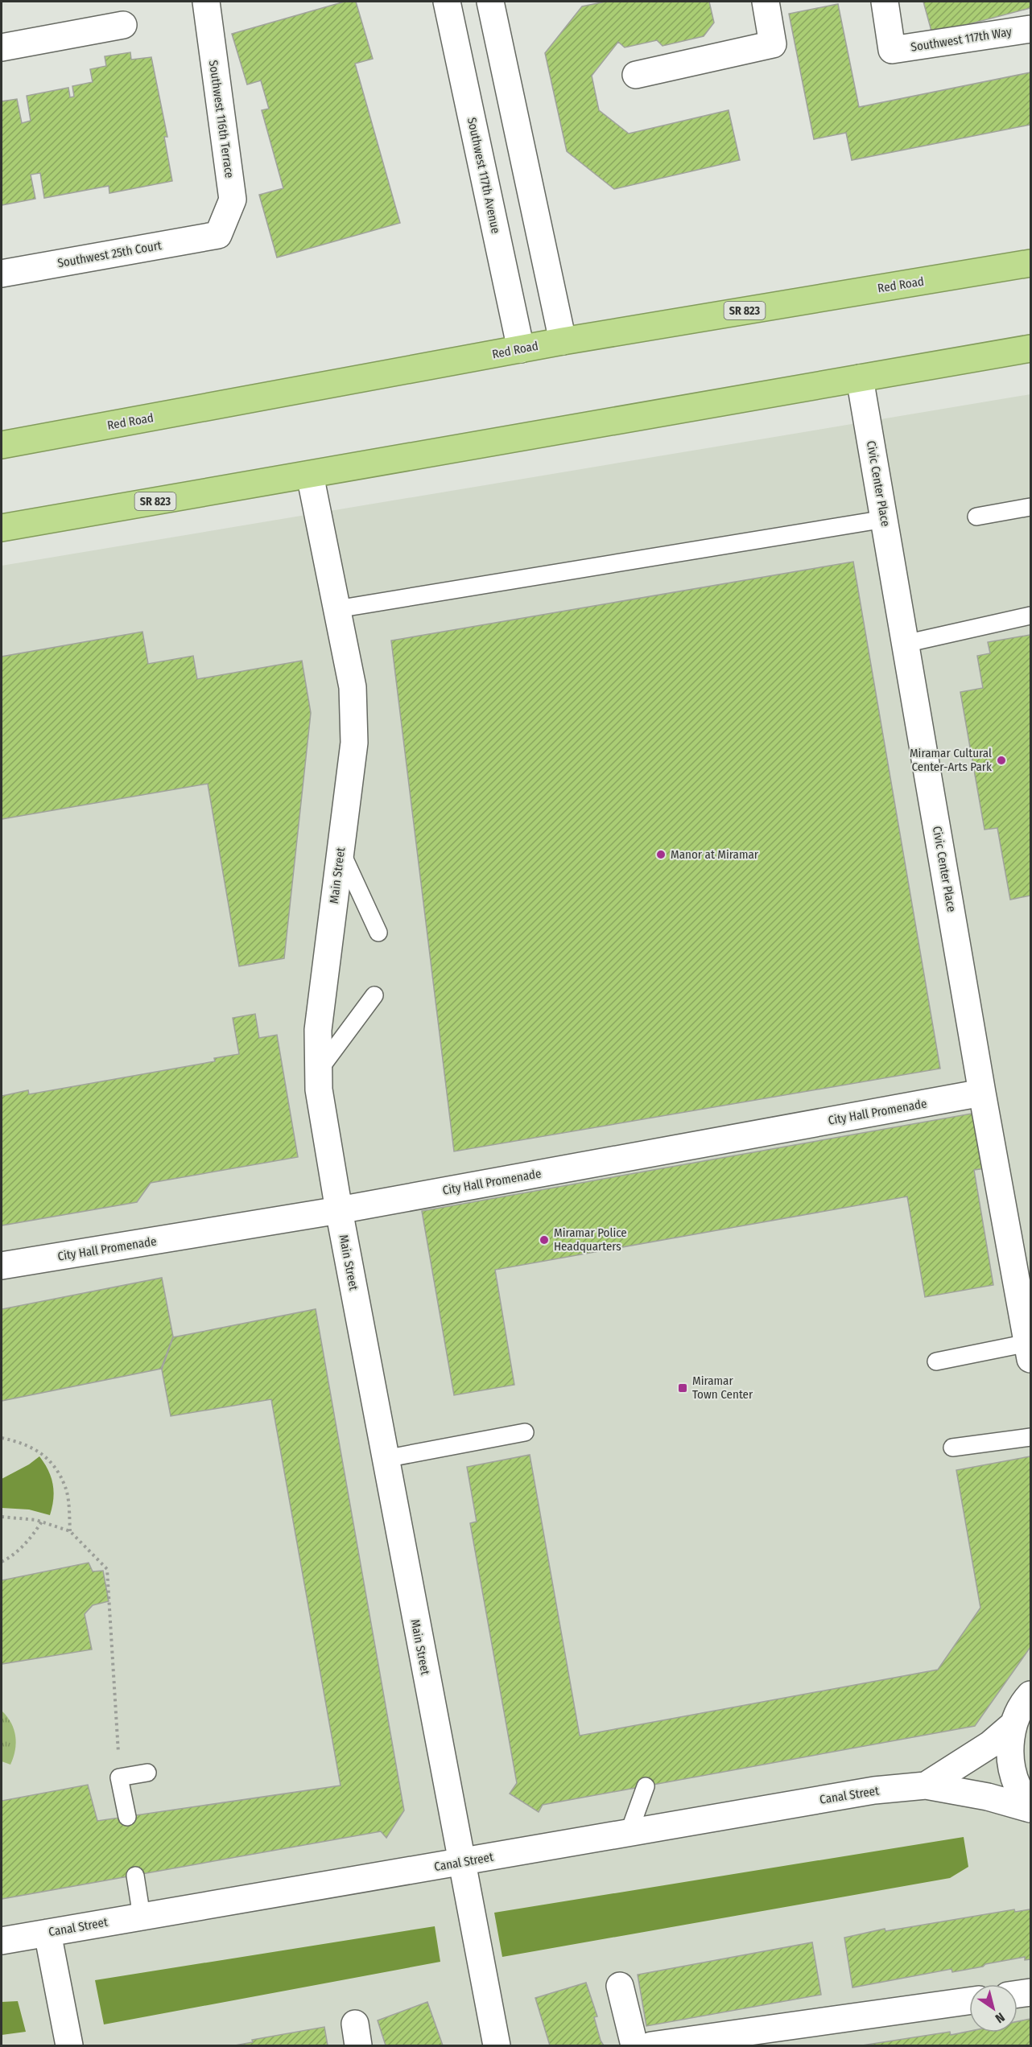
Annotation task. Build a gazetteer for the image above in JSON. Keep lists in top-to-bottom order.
{
  "streets": {
    "highway": ["Red Road", "SR 823"],
    "street": [
      "Southwest 117th Way",
      "Southwest 116th Terrace",
      "Southwest 117th Avenue",
      "Southwest 25th Court",
      "Civic Center Place",
      "Main Street",
      "City Hall Promenade",
      "Canal Street"
    ]
  },
  "crossings": [
    ["Southwest 116th Terrace", "Southwest 25th Court"],
    ["Southwest 117th Avenue", "Red Road"],
    ["SR 823", "Civic Center Place"],
    ["SR 823", "Main Street"],
    ["Civic Center Place", "City Hall Promenade"],
    ["Main Street", "City Hall Promenade"],
    ["Main Street", "Canal Street"]
  ],
  "places": {
    "other": ["Miramar Cultural Center-Arts Park", "Manor at Miramar", "Miramar Police Headquarters"],
    "transit": ["Miramar Town Center"]
  },
  "north": "bottom right"
}
